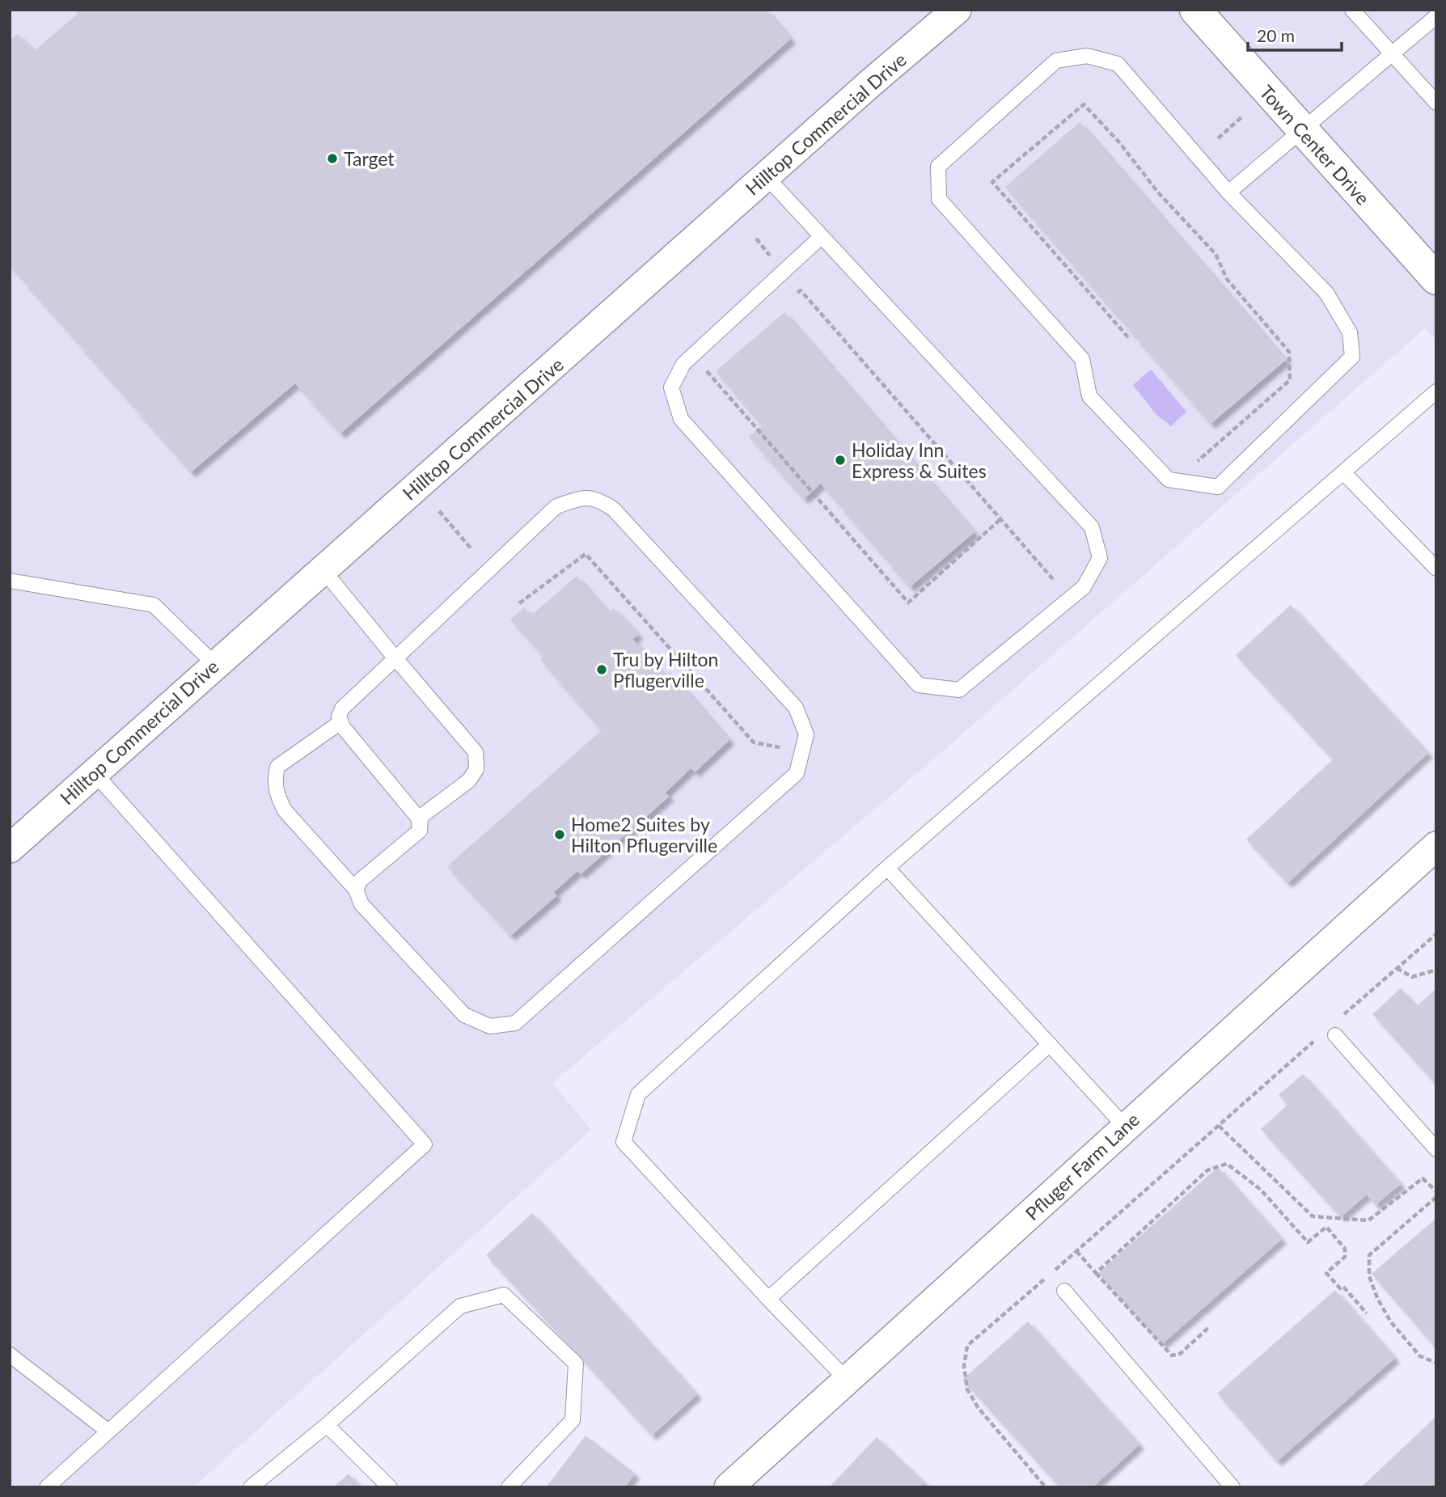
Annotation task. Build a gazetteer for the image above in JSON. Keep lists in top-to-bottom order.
{
  "streets": {
    "street": ["Hilltop Commercial Drive", "Town Center Drive", "Pfluger Farm Lane"]
  },
  "places": [
    "Target",
    "Holiday Inn Express & Suites",
    "Tru by Hilton Pflugerville",
    "Home2 Suites by Hilton Pflugerville"
  ],
  "scale_bar": "20 m"
}
